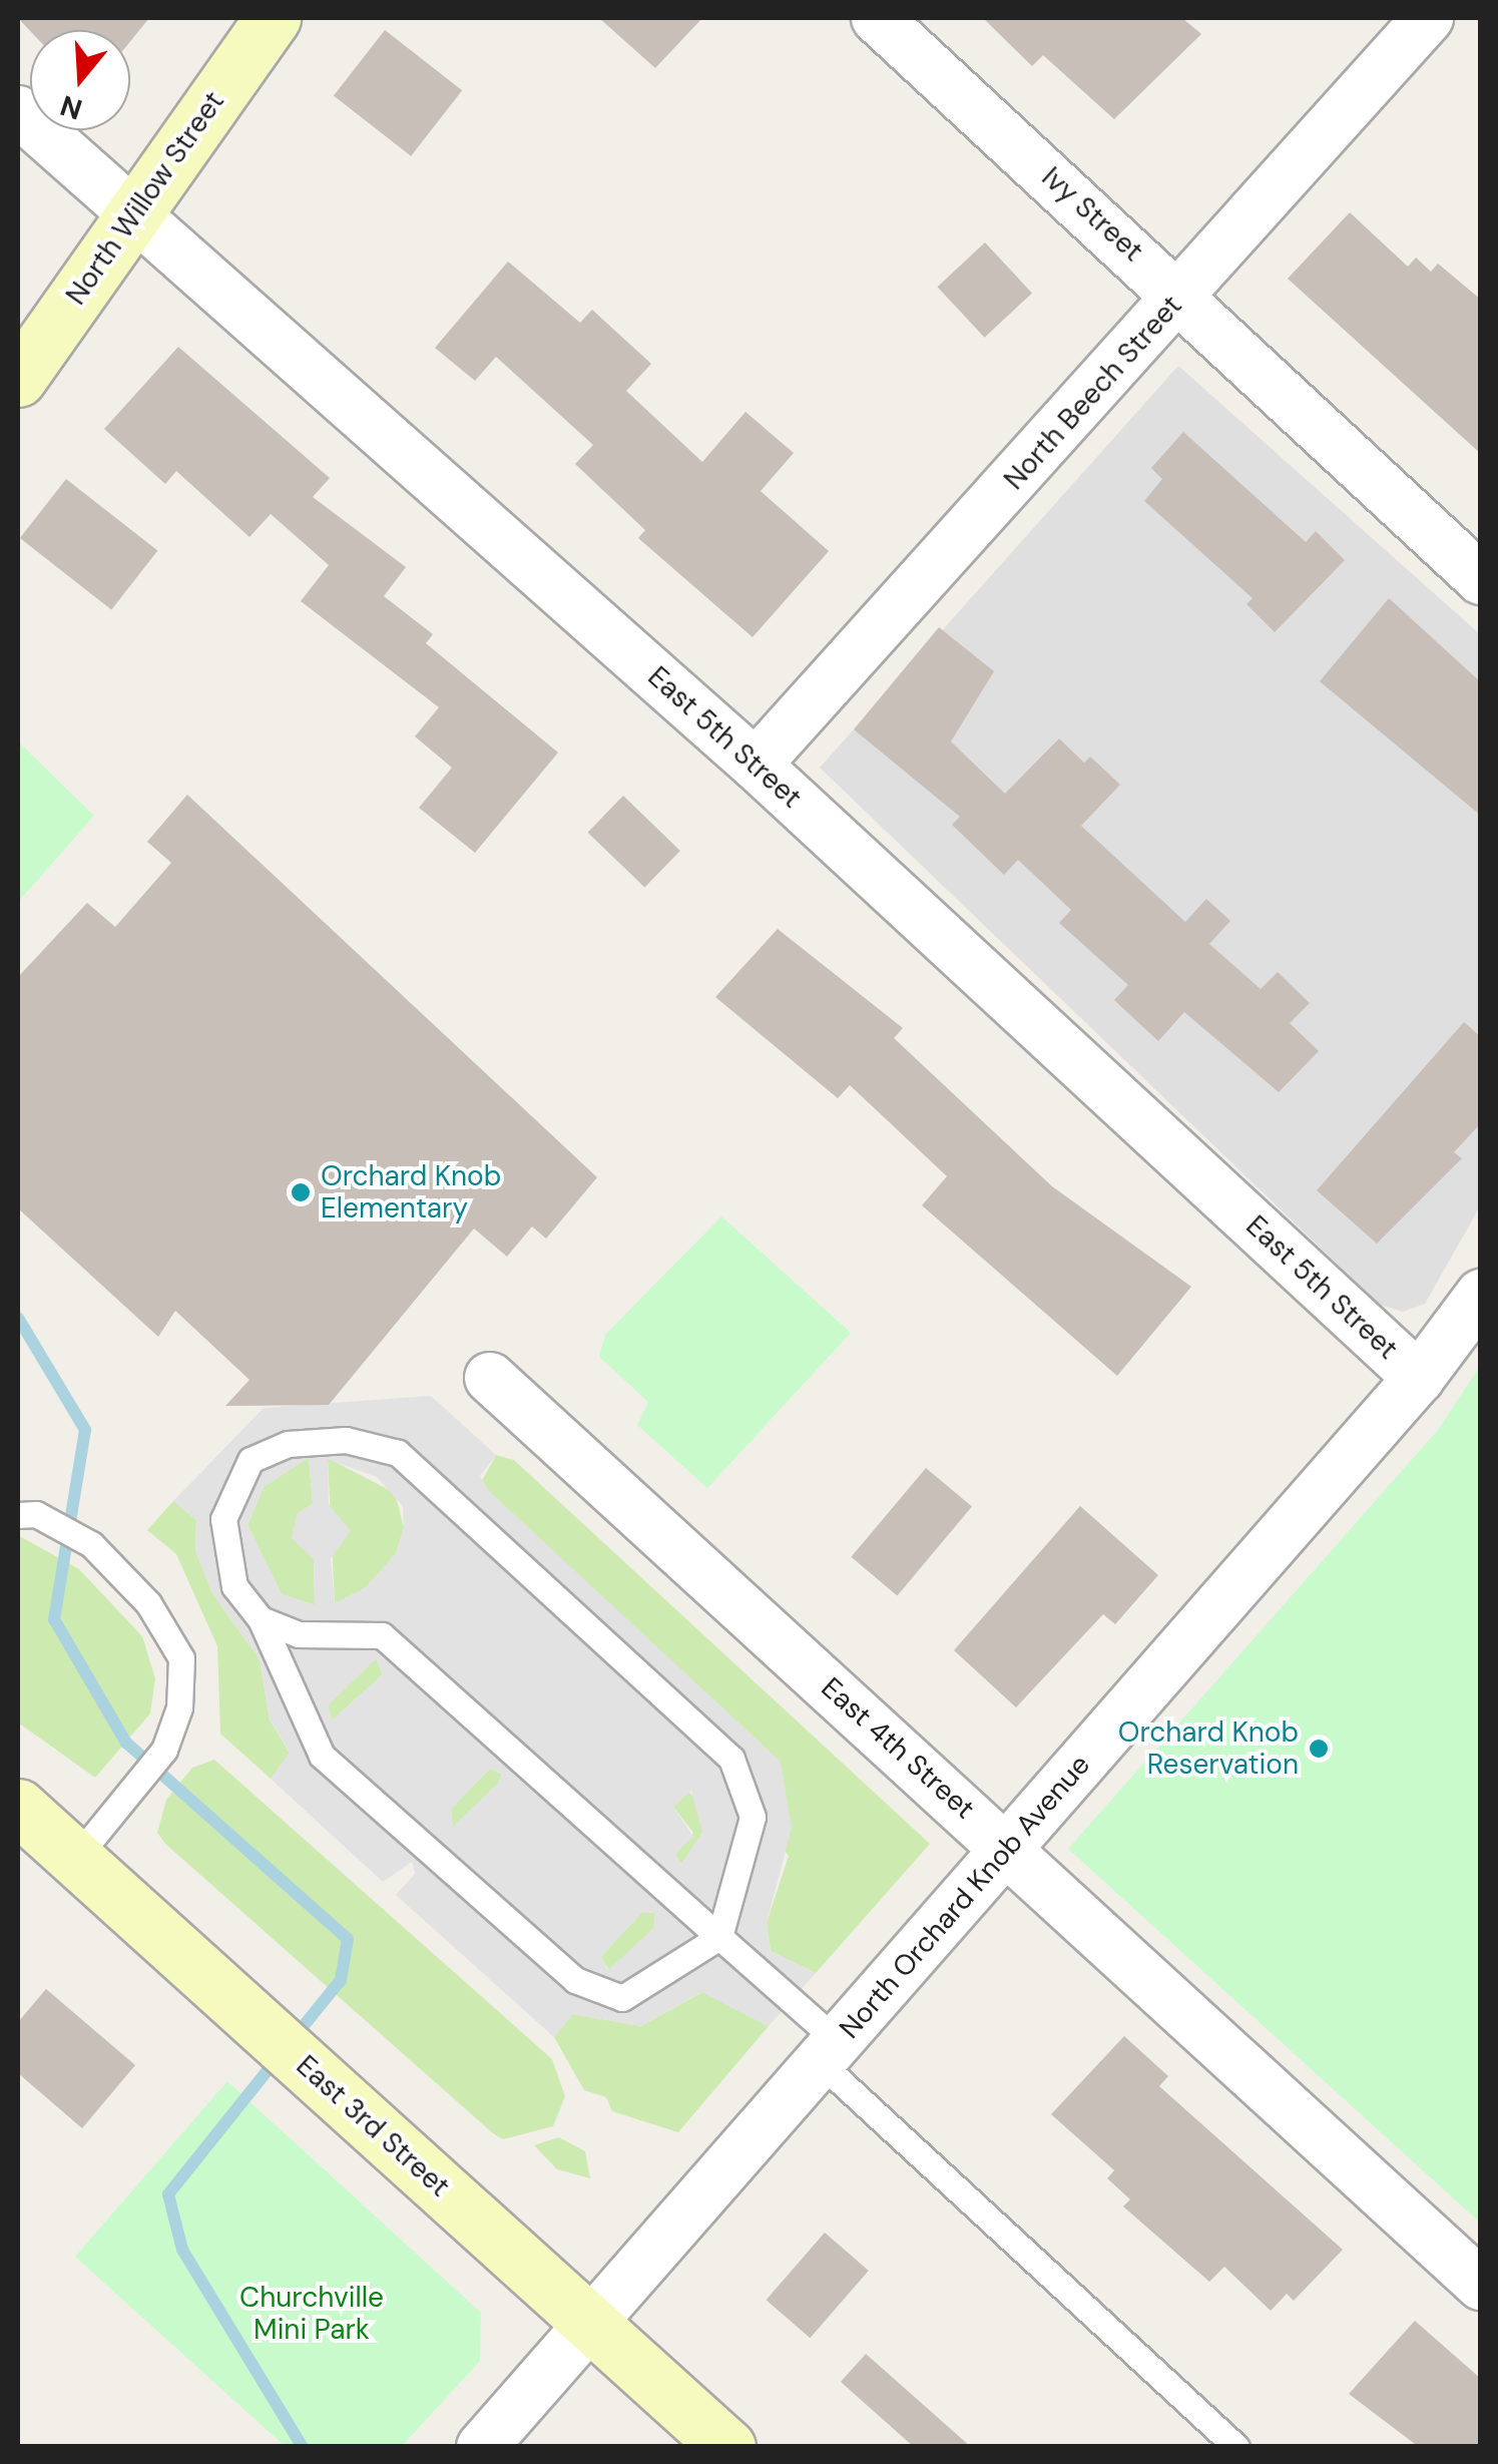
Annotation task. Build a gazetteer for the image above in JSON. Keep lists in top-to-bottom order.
{
  "streets": {
    "main road": ["North Willow Street", "East 3rd Street"],
    "street": [
      "Ivy Street",
      "North Beech Street",
      "East 5th Street",
      "East 4th Street",
      "North Orchard Knob Avenue"
    ]
  },
  "crossings": [
    ["North Willow Street", "East 5th Street"],
    ["Ivy Street", "North Beech Street"],
    ["North Beech Street", "East 5th Street"],
    ["East 5th Street", "North Orchard Knob Avenue"],
    ["East 4th Street", "North Orchard Knob Avenue"],
    ["North Orchard Knob Avenue", "East 3rd Street"]
  ],
  "parks": ["Churchville Mini Park"],
  "places": ["Orchard Knob Elementary", "Orchard Knob Reservation"],
  "north": "bottom"
}
